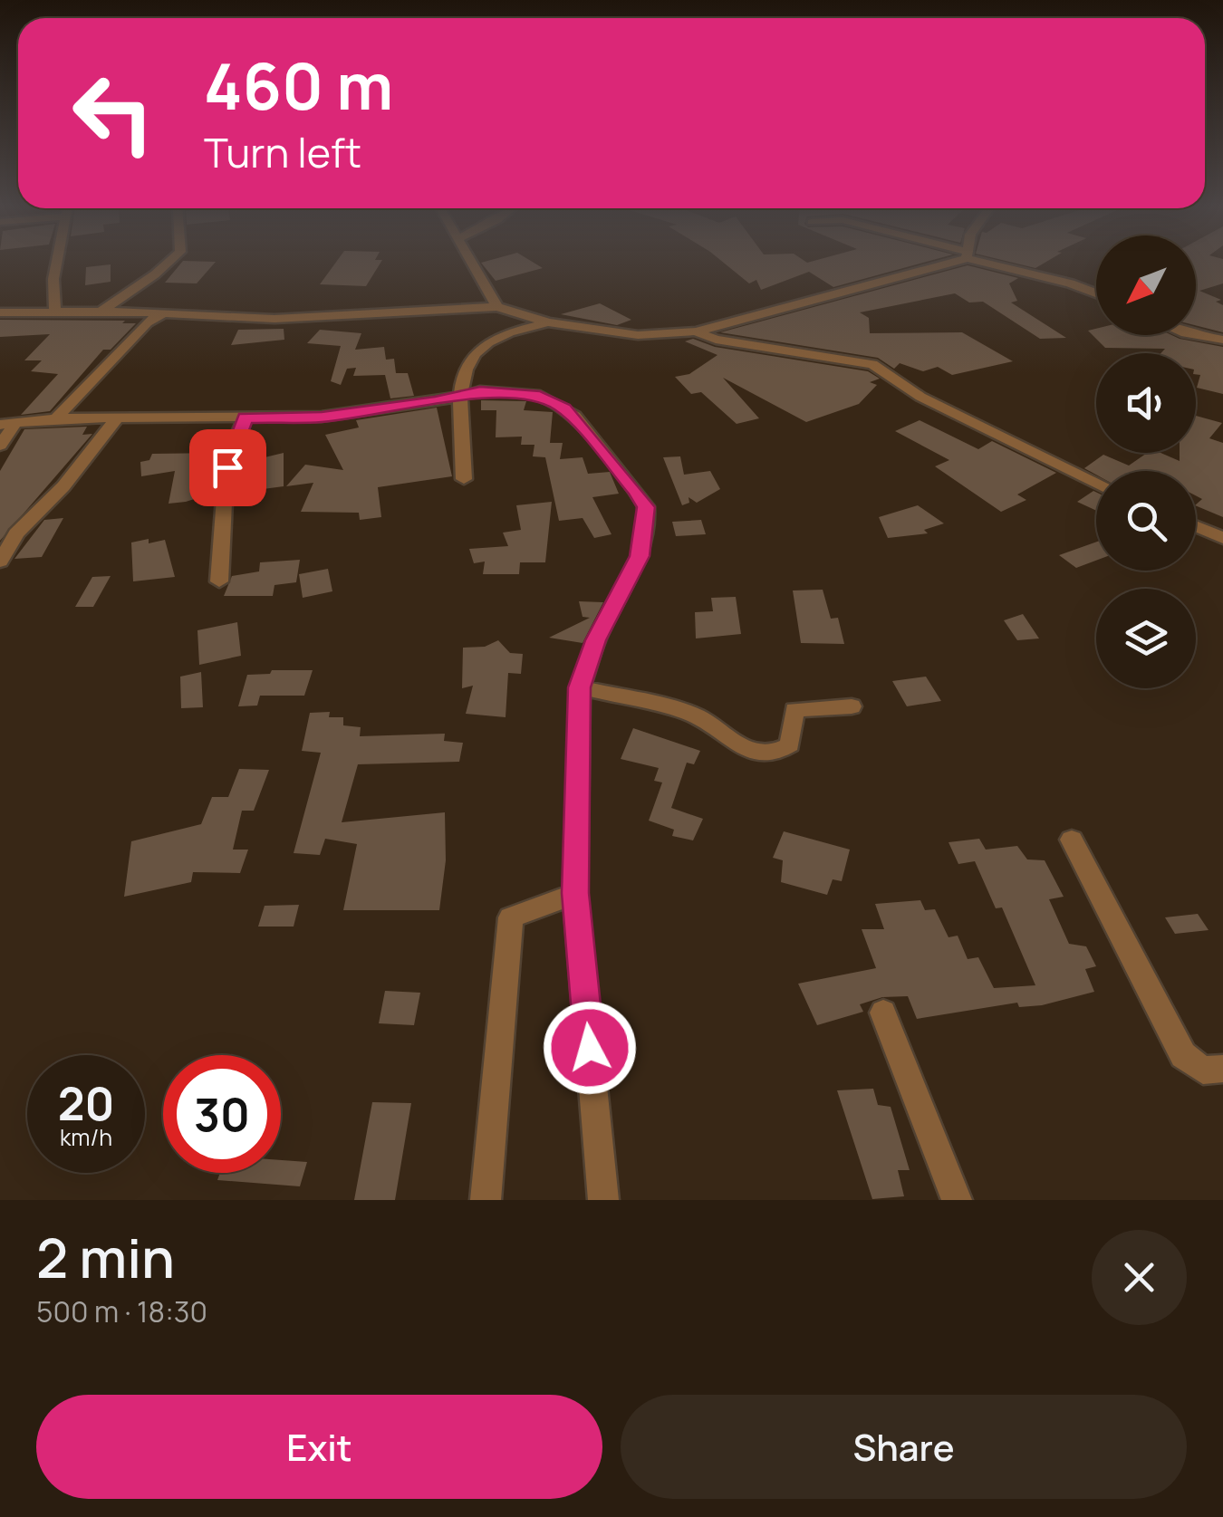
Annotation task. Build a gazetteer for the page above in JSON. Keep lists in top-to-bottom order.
{
  "north": "bottom left",
  "page": {
    "turn": ["460 m", "Turn left"],
    "speed": "20 km/h",
    "limit": "30",
    "heading": ["2 min", "500 m · 18:30"],
    "buttons": ["Exit", "Share"]
  }
}
